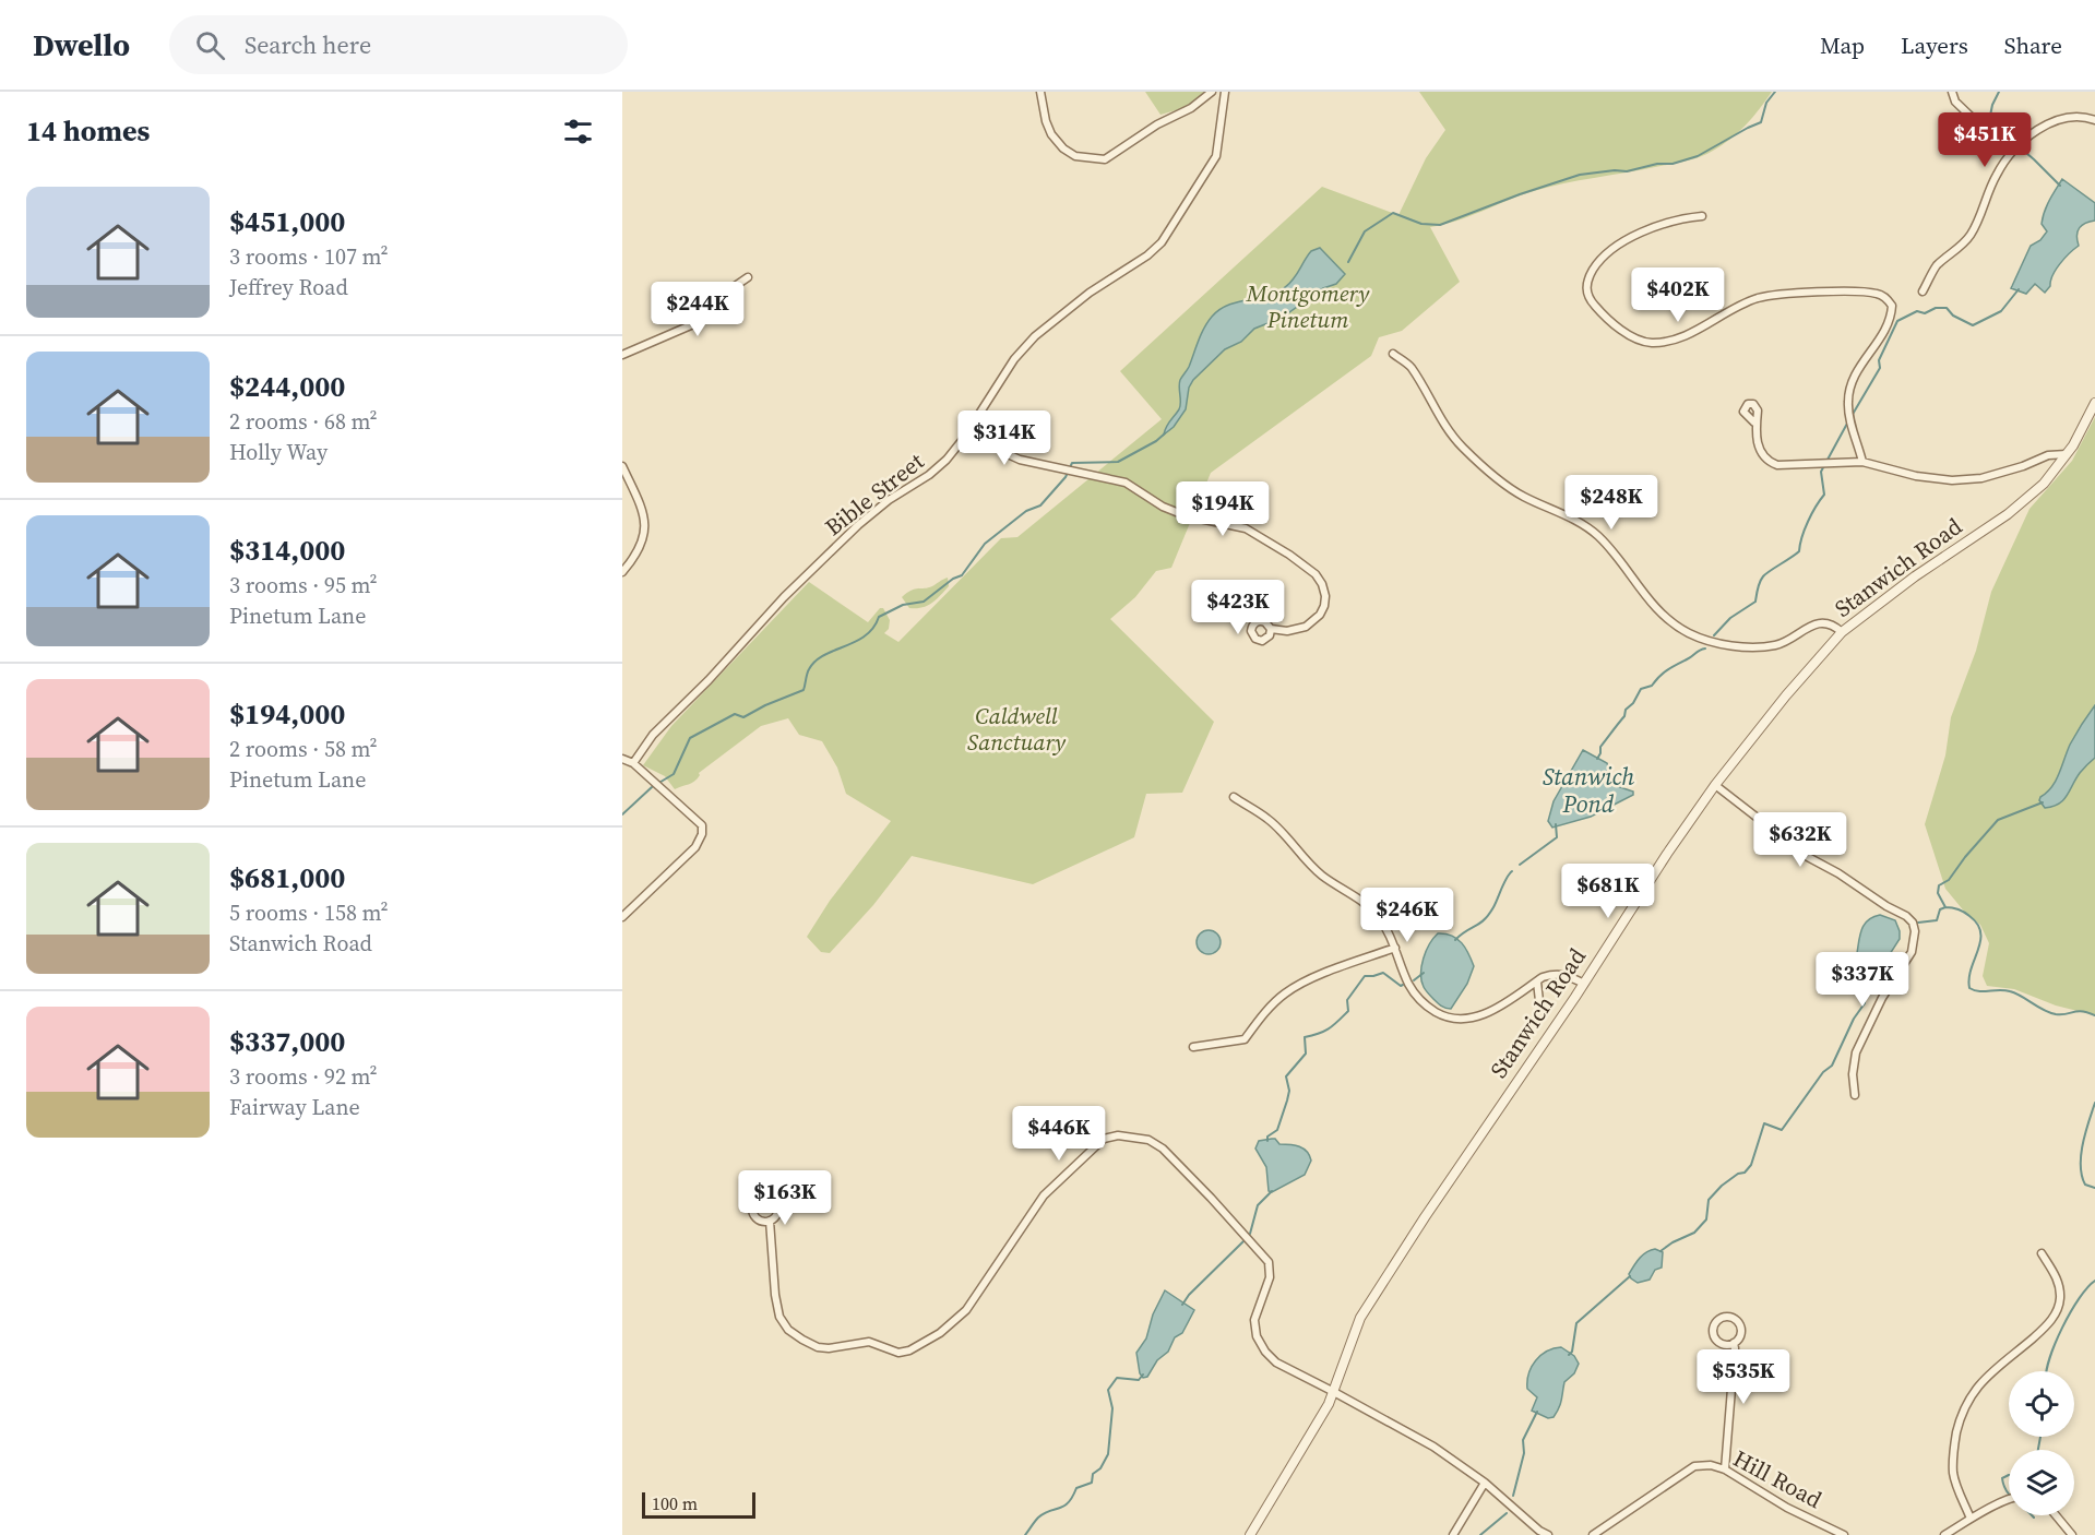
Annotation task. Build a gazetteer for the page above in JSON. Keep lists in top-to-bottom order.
{
  "streets": {
    "street": ["Bible Street", "Stanwich Road", "Hill Road"]
  },
  "water": ["Stanwich Pond"],
  "parks": ["Montgomery Pinetum", "Caldwell Sanctuary"],
  "scale_bar": "100 m",
  "page": {
    "header": "Dwello",
    "search": "Search here",
    "nav": ["Map", "Layers", "Share"],
    "heading": "14 homes",
    "price": [
      "$451K",
      "$402K",
      "$244K",
      "$314K",
      "$248K",
      "$194K",
      "$423K",
      "$632K",
      "$681K",
      "$246K",
      "$337K",
      "$446K",
      "$163K",
      "$535K"
    ],
    "list": [
      {
        "name": "$451,000",
        "note": "3 rooms · 107 m² · Jeffrey Road"
      },
      {
        "name": "$244,000",
        "note": "2 rooms · 68 m² · Holly Way"
      },
      {
        "name": "$314,000",
        "note": "3 rooms · 95 m² · Pinetum Lane"
      },
      {
        "name": "$194,000",
        "note": "2 rooms · 58 m² · Pinetum Lane"
      },
      {
        "name": "$681,000",
        "note": "5 rooms · 158 m² · Stanwich Road"
      },
      {
        "name": "$337,000",
        "note": "3 rooms · 92 m² · Fairway Lane"
      }
    ],
    "scale": "100 m"
  }
}
